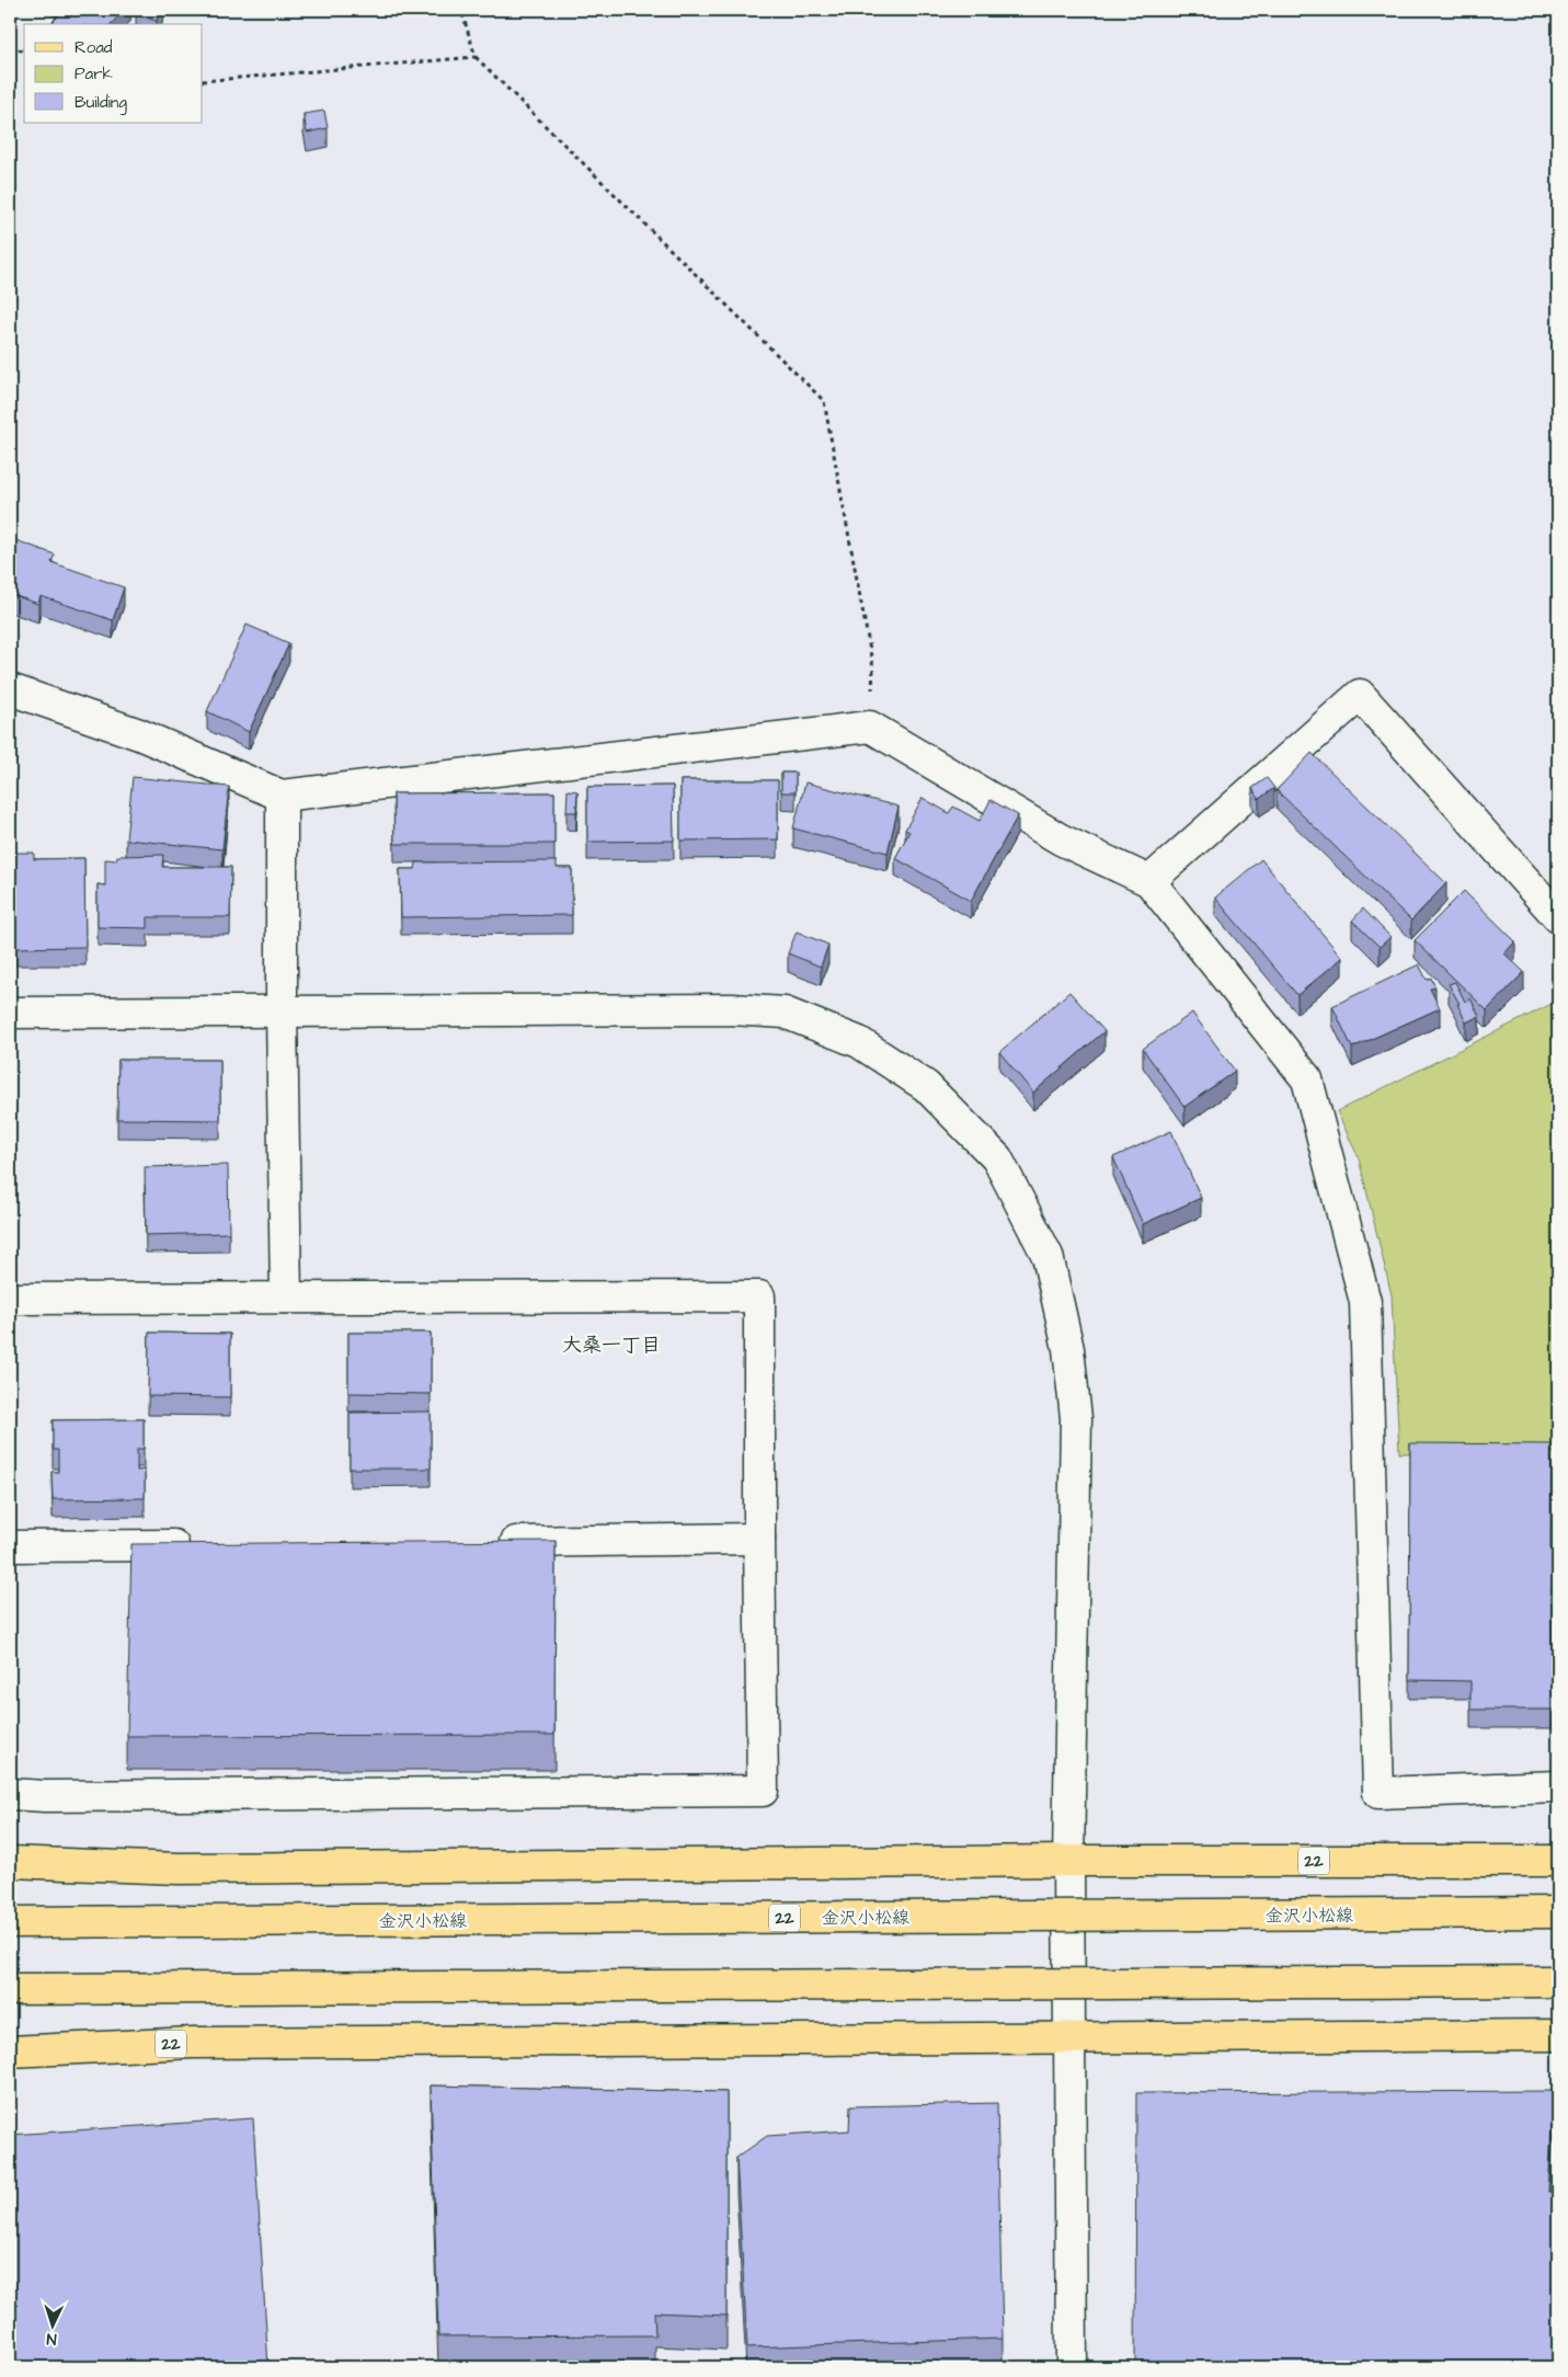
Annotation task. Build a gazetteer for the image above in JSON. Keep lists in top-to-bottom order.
{
  "streets": {
    "main road": ["22", "金沢小松線"]
  },
  "districts": ["大桑一丁目"],
  "legend": ["Road", "Park", "Building"],
  "north": "bottom"
}
